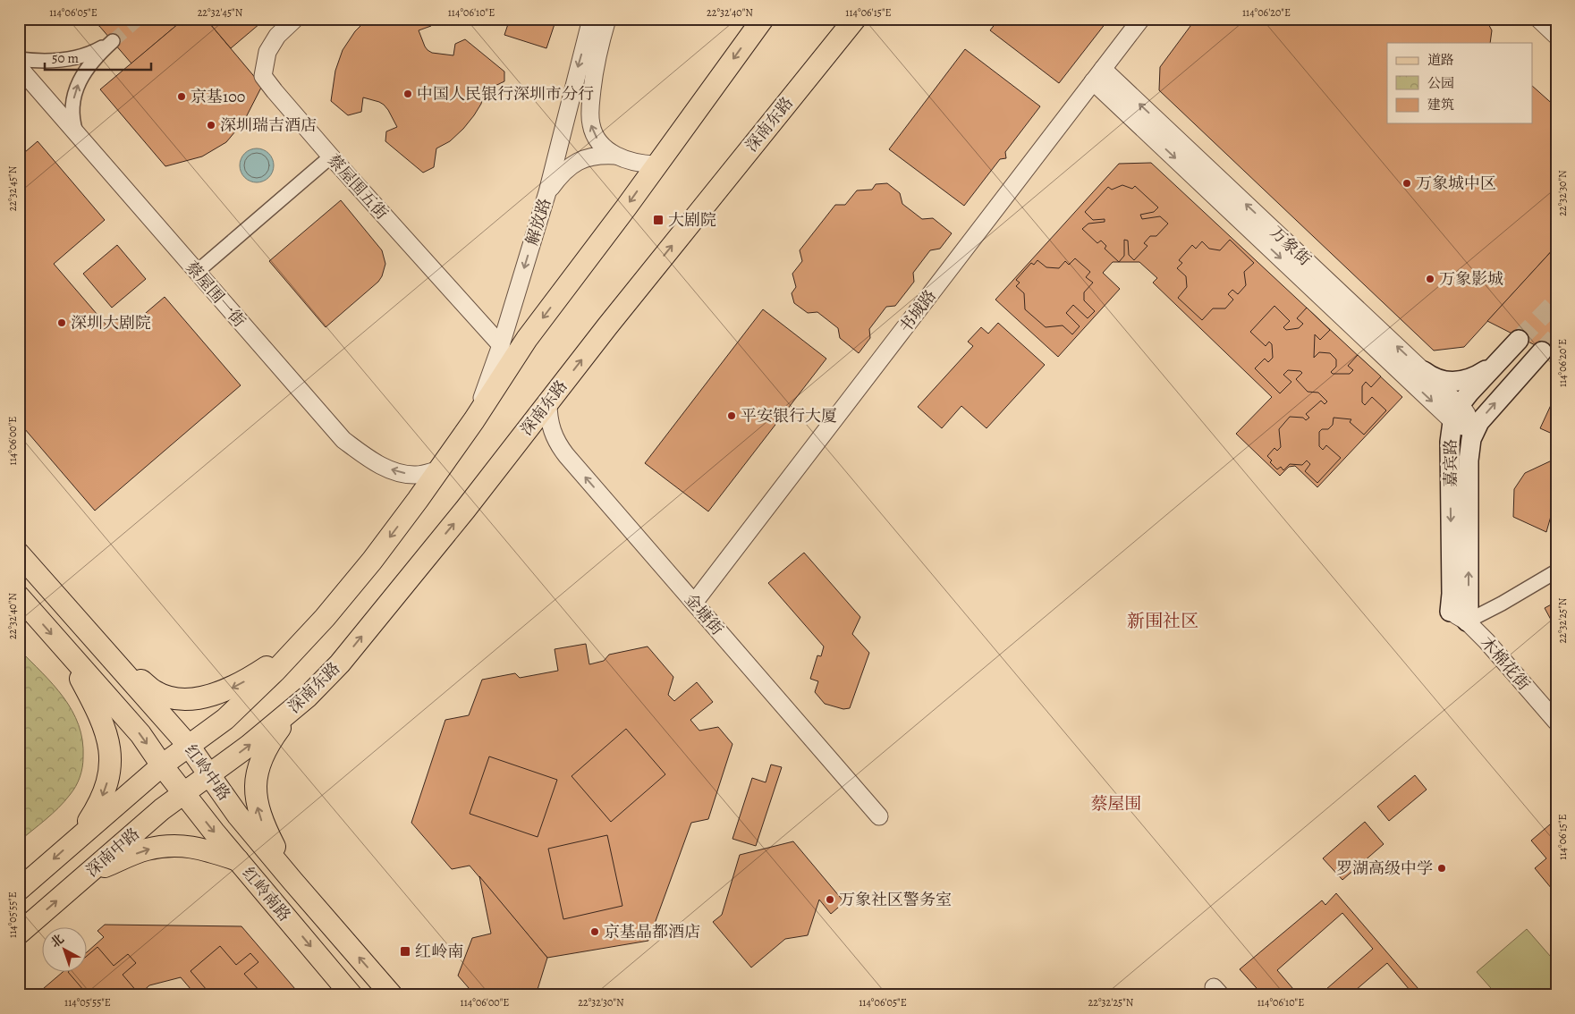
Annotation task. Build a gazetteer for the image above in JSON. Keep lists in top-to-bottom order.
{
  "streets": {
    "main road": [
      "深南东路",
      "嘉宾路",
      "红岭中路",
      "深南中路",
      "红岭南路"
    ],
    "street": [
      "蔡屋围五街",
      "解放路",
      "万象街",
      "蔡屋围一街",
      "书城路",
      "金塘街",
      "木棉花街"
    ]
  },
  "crossings": [
    ["深南东路", "金塘街"],
    ["深南东路", "红岭中路"],
    ["深南东路", "深南中路"],
    ["蔡屋围五街", "解放路"],
    ["万象街", "书城路"],
    ["万象街", "嘉宾路"],
    ["书城路", "金塘街"],
    ["嘉宾路", "木棉花街"],
    ["红岭中路", "深南中路"],
    ["红岭中路", "红岭南路"],
    ["深南中路", "红岭南路"]
  ],
  "one_way": [
    "解放路",
    "蔡屋围一街",
    "金塘街",
    "红岭南路"
  ],
  "districts": ["新围社区", "蔡屋围"],
  "places": {
    "other": [
      "中国人民银行深圳市分行",
      "京基100",
      "深圳瑞吉酒店",
      "万象城中区",
      "万象影城",
      "深圳大剧院",
      "平安银行大厦",
      "罗湖高级中学",
      "万象社区警务室",
      "京基晶都酒店"
    ],
    "transit": ["大剧院", "红岭南"]
  },
  "legend": ["道路", "公园", "建筑"],
  "scale_bar": "50 m",
  "north": "top left",
  "coordinates": [
    "114°06'05\"E",
    "22°32'45\"N",
    "114°06'10\"E",
    "22°32'40\"N",
    "114°06'15\"E",
    "114°06'20\"E",
    "22°32'30\"N",
    "114°06'00\"E",
    "22°32'25\"N",
    "114°05'55\"E"
  ]
}
